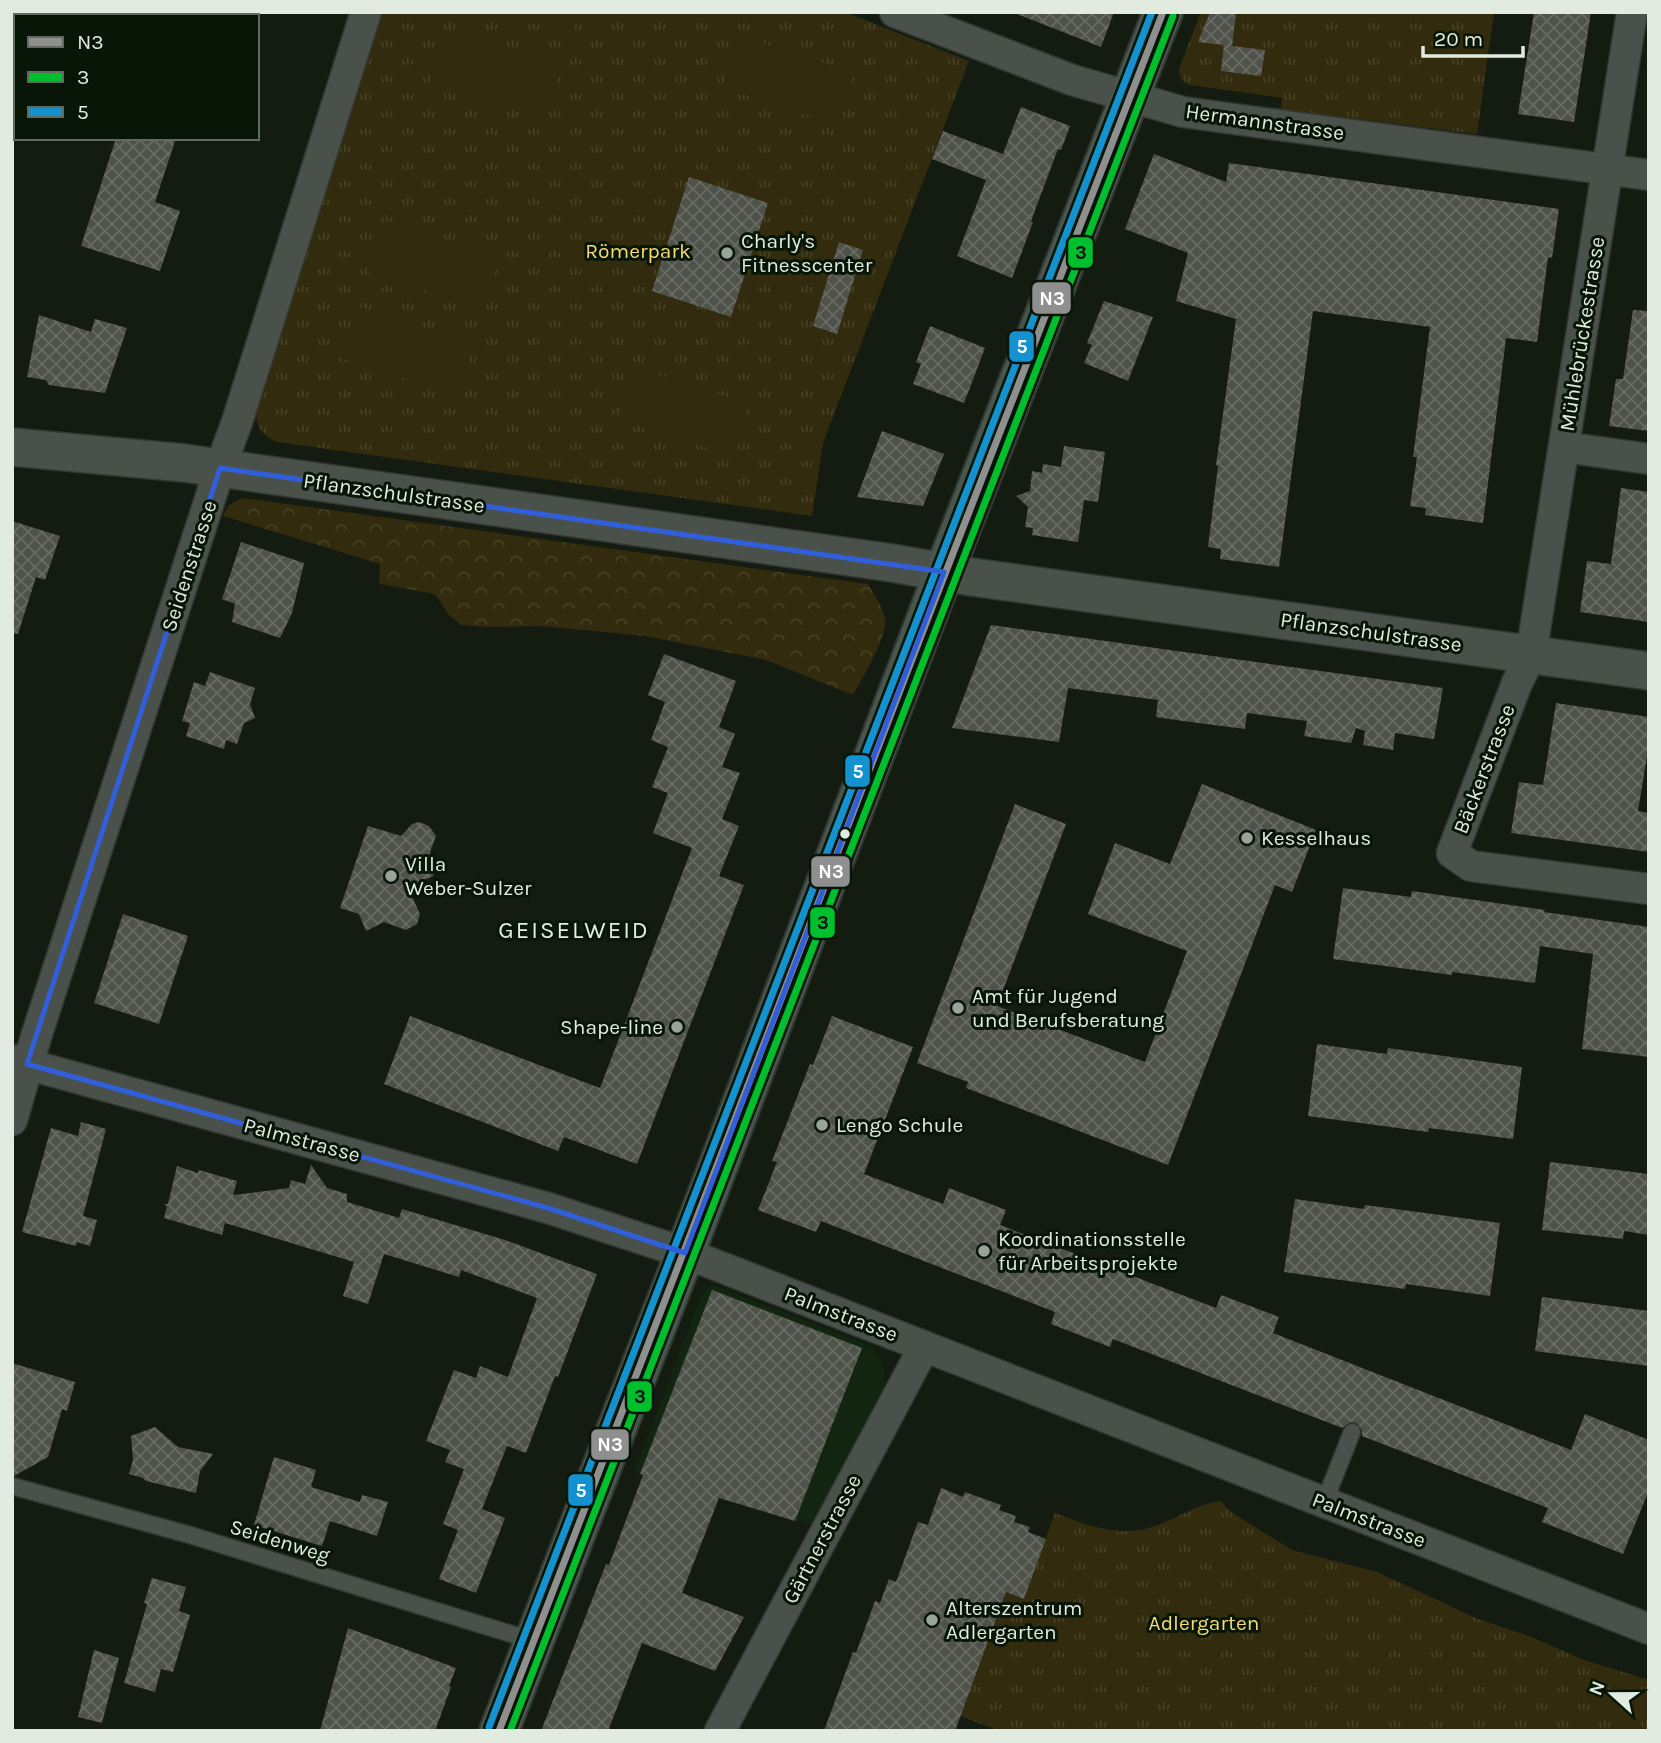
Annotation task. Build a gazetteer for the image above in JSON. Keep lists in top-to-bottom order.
{
  "streets": {
    "street": [
      "Hermannstrasse",
      "Mühlebrückestrasse",
      "Pflanzschulstrasse",
      "Seidenstrasse",
      "Bäckerstrasse",
      "Palmstrasse",
      "Gärtnerstrasse"
    ],
    "lane": ["Seidenweg"]
  },
  "crossings": [
    ["Hermannstrasse", "Mühlebrückestrasse"],
    ["Mühlebrückestrasse", "Pflanzschulstrasse"],
    ["Mühlebrückestrasse", "Bäckerstrasse"],
    ["Pflanzschulstrasse", "Seidenstrasse"],
    ["Pflanzschulstrasse", "Bäckerstrasse"],
    ["Seidenstrasse", "Palmstrasse"],
    ["Palmstrasse", "Gärtnerstrasse"]
  ],
  "districts": ["GEISELWEID"],
  "parks": ["Römerpark", "Adlergarten"],
  "places": [
    "Charly's Fitnesscenter",
    "Kesselhaus",
    "Villa Weber-Sulzer",
    "Amt für Jugend und Berufsberatung",
    "Shape-line",
    "Lengo Schule",
    "Koordinationsstelle für Arbeitsprojekte",
    "Alterszentrum Adlergarten"
  ],
  "lines": ["transit line N3", "transit line 5", "transit line 3"],
  "legend": ["N3", "3", "5"],
  "scale_bar": "20 m",
  "north": "left"
}
